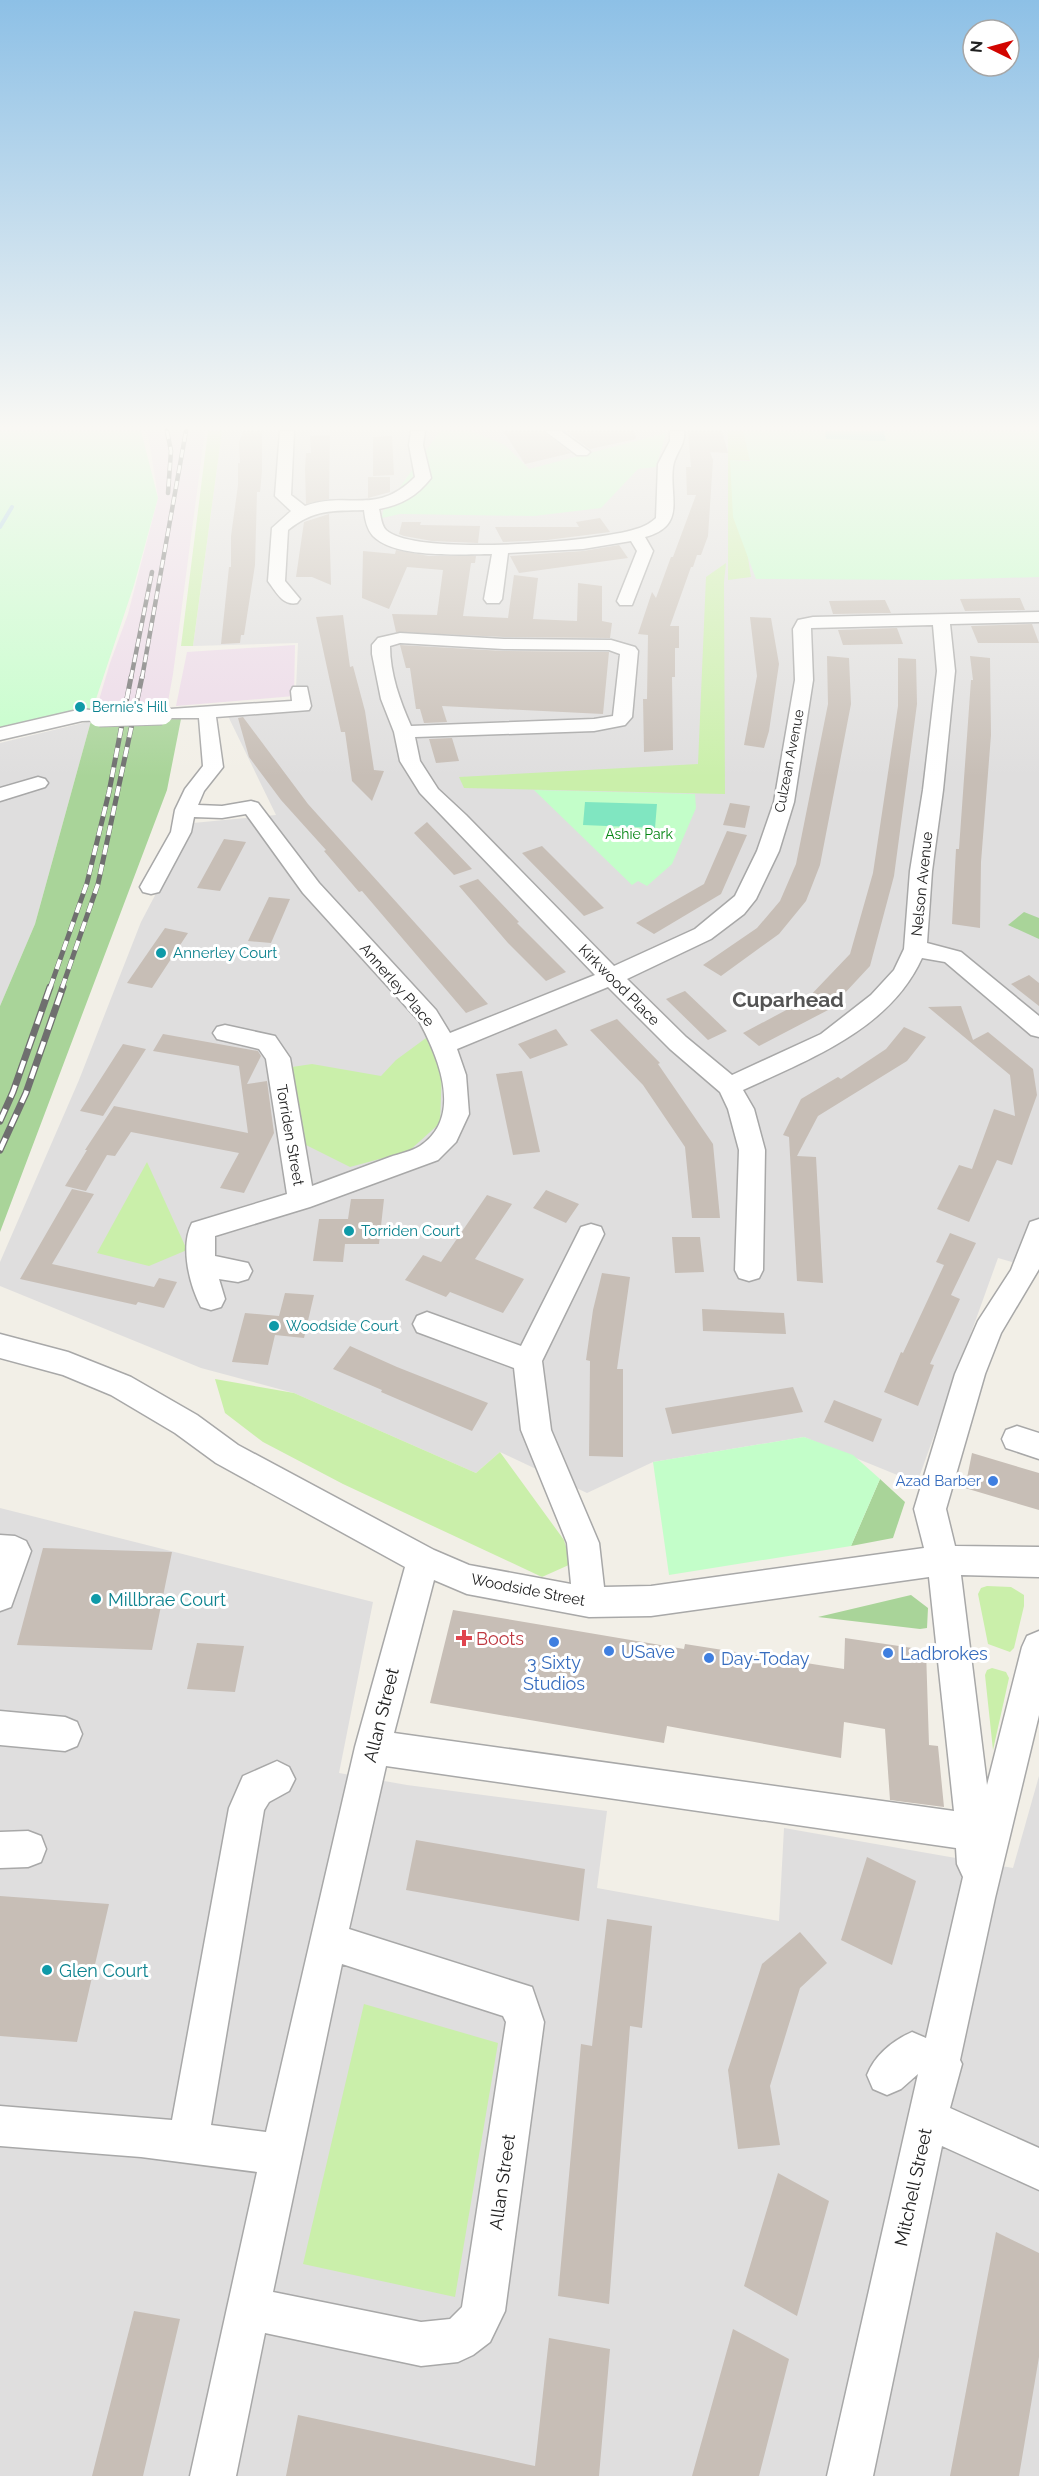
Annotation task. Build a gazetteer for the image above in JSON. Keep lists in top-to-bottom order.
{
  "streets": {
    "street": [
      "Culzean Avenue",
      "Nelson Avenue",
      "Annerley Place",
      "Kirkwood Place",
      "Torriden Street",
      "Woodside Street",
      "Allan Street",
      "Mitchell Street"
    ]
  },
  "crossings": [
    ["Culzean Avenue", "Nelson Avenue"],
    ["Culzean Avenue", "Annerley Place"],
    ["Culzean Avenue", "Kirkwood Place"],
    ["Nelson Avenue", "Kirkwood Place"],
    ["Annerley Place", "Torriden Street"],
    ["Woodside Street", "Allan Street"],
    ["Woodside Street", "Mitchell Street"]
  ],
  "districts": ["Cuparhead"],
  "parks": ["Ashie Park"],
  "places": {
    "other": [
      "Bernie's Hill",
      "Annerley Court",
      "Torriden Court",
      "Woodside Court",
      "Azad Barber",
      "Millbrae Court",
      "3 Sixty Studios",
      "USave",
      "Ladbrokes",
      "Day-Today",
      "Glen Court"
    ],
    "health": ["Boots"]
  },
  "north": "left"
}
